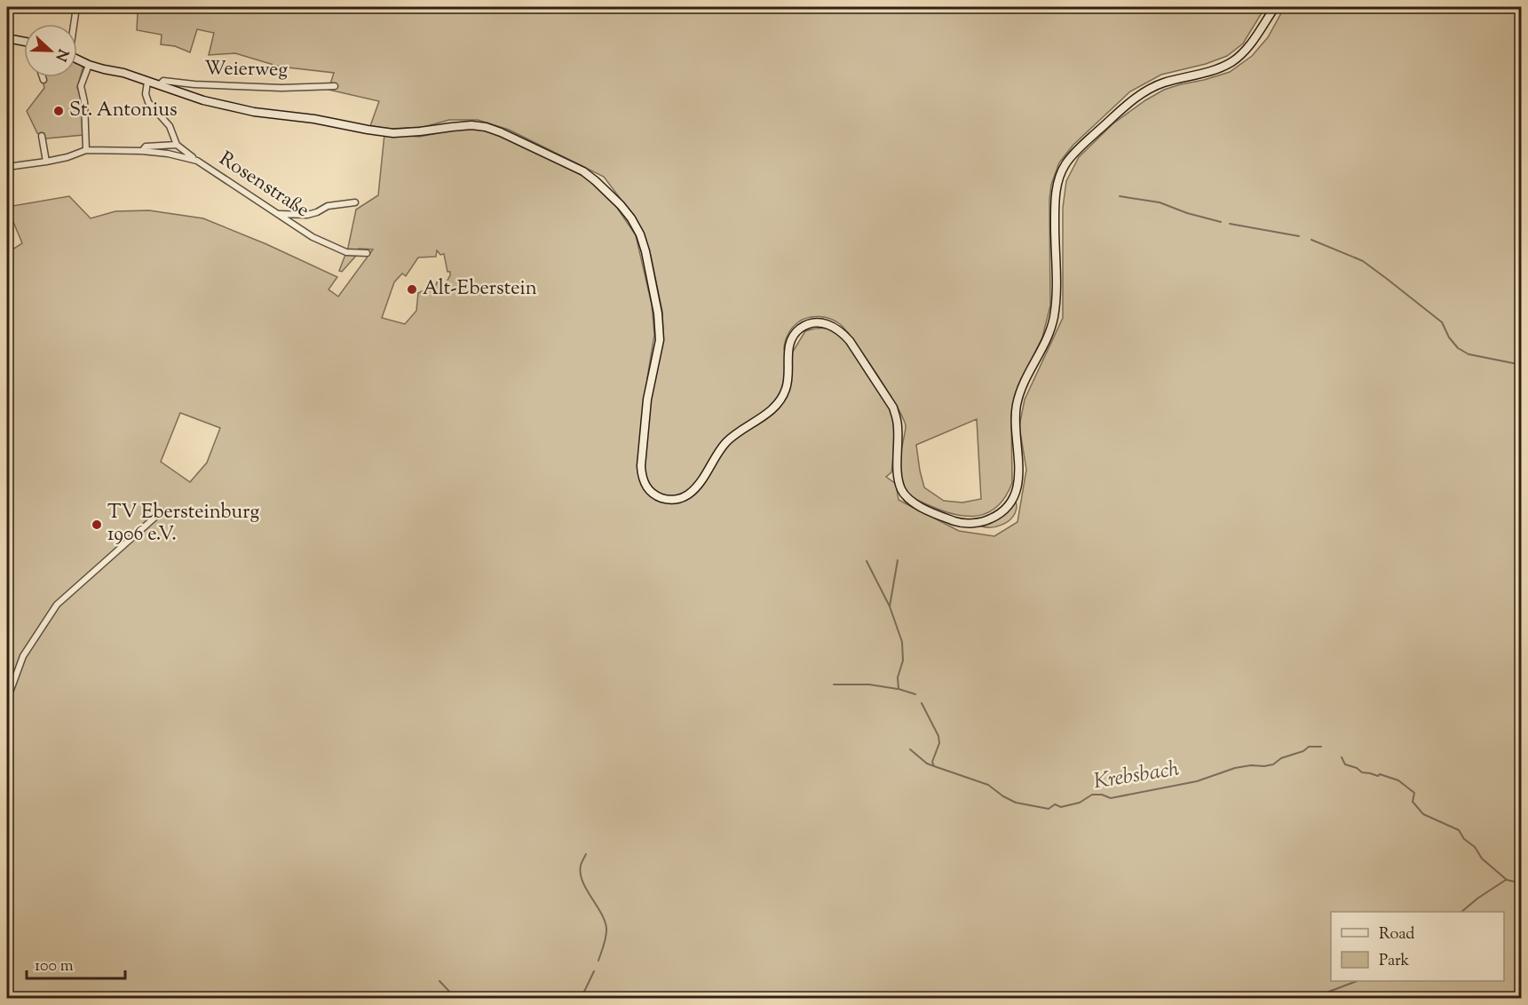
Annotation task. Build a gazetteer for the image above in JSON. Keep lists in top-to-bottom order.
{
  "streets": {
    "street": ["Weierweg", "Rosenstraße"]
  },
  "water": ["Krebsbach"],
  "places": ["St. Antonius", "Alt-Eberstein", "TV Ebersteinburg 1906 e.V."],
  "legend": ["Road", "Park"],
  "scale_bar": "100 m",
  "north": "right"
}
